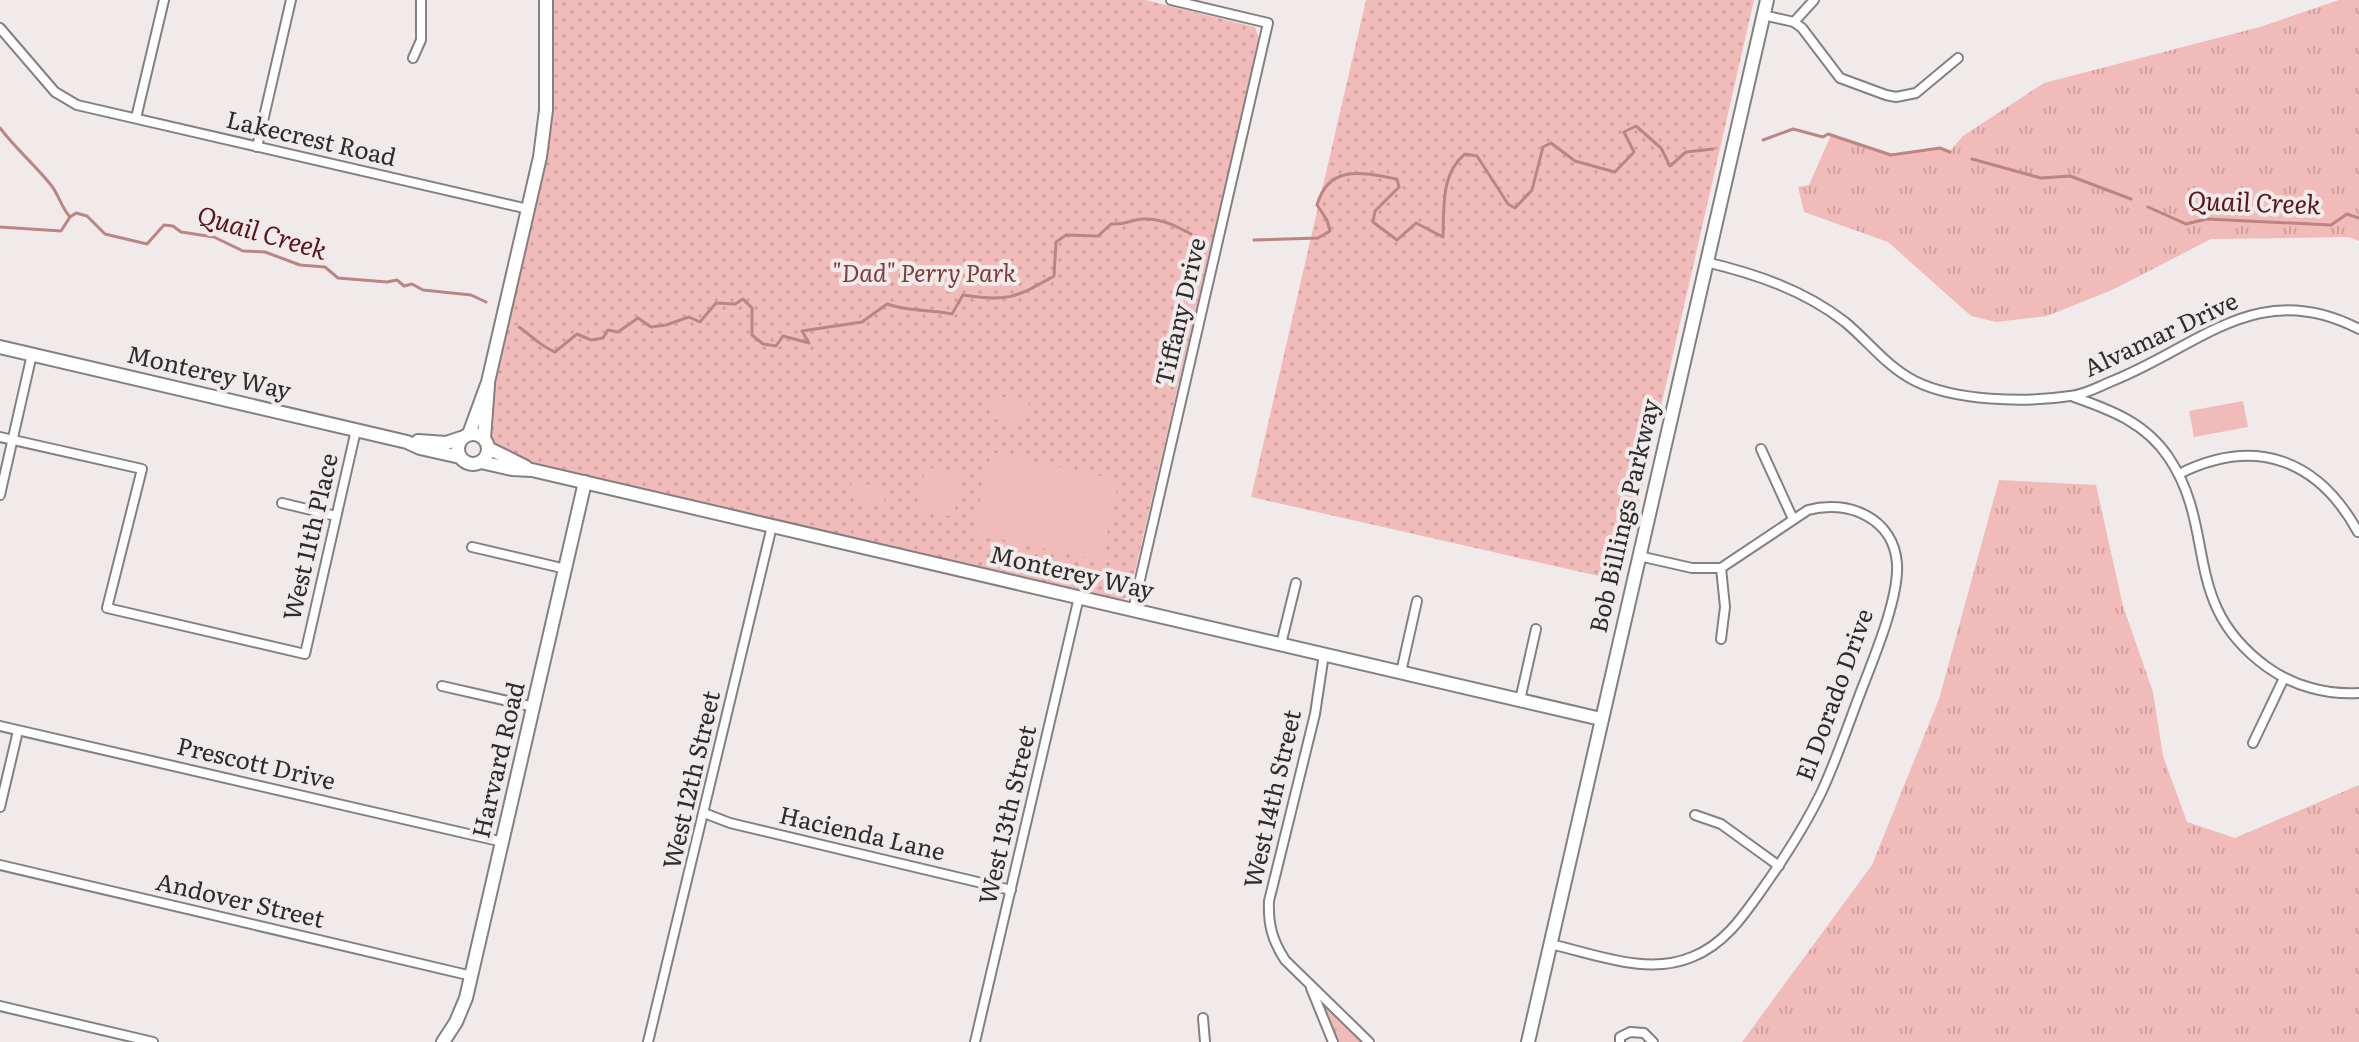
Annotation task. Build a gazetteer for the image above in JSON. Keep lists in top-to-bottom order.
{
  "streets": {
    "street": [
      "Lakecrest Road",
      "Tiffany Drive",
      "Alvamar Drive",
      "Monterey Way",
      "Bob Billings Parkway",
      "West 11th Place",
      "El Dorado Drive",
      "Harvard Road",
      "Prescott Drive",
      "West 12th Street",
      "West 14th Street",
      "West 13th Street",
      "Hacienda Lane",
      "Andover Street"
    ]
  },
  "crossings": [
    ["Tiffany Drive", "Monterey Way"],
    ["Alvamar Drive", "Bob Billings Parkway"],
    ["Monterey Way", "Bob Billings Parkway"],
    ["Monterey Way", "West 11th Place"],
    ["Monterey Way", "Harvard Road"],
    ["Monterey Way", "West 12th Street"],
    ["Monterey Way", "West 14th Street"],
    ["Monterey Way", "West 13th Street"],
    ["Bob Billings Parkway", "El Dorado Drive"],
    ["Harvard Road", "Prescott Drive"],
    ["Harvard Road", "Andover Street"],
    ["West 12th Street", "Hacienda Lane"],
    ["West 13th Street", "Hacienda Lane"]
  ],
  "water": ["Quail Creek"],
  "parks": ["\"Dad\" Perry Park"]
}
